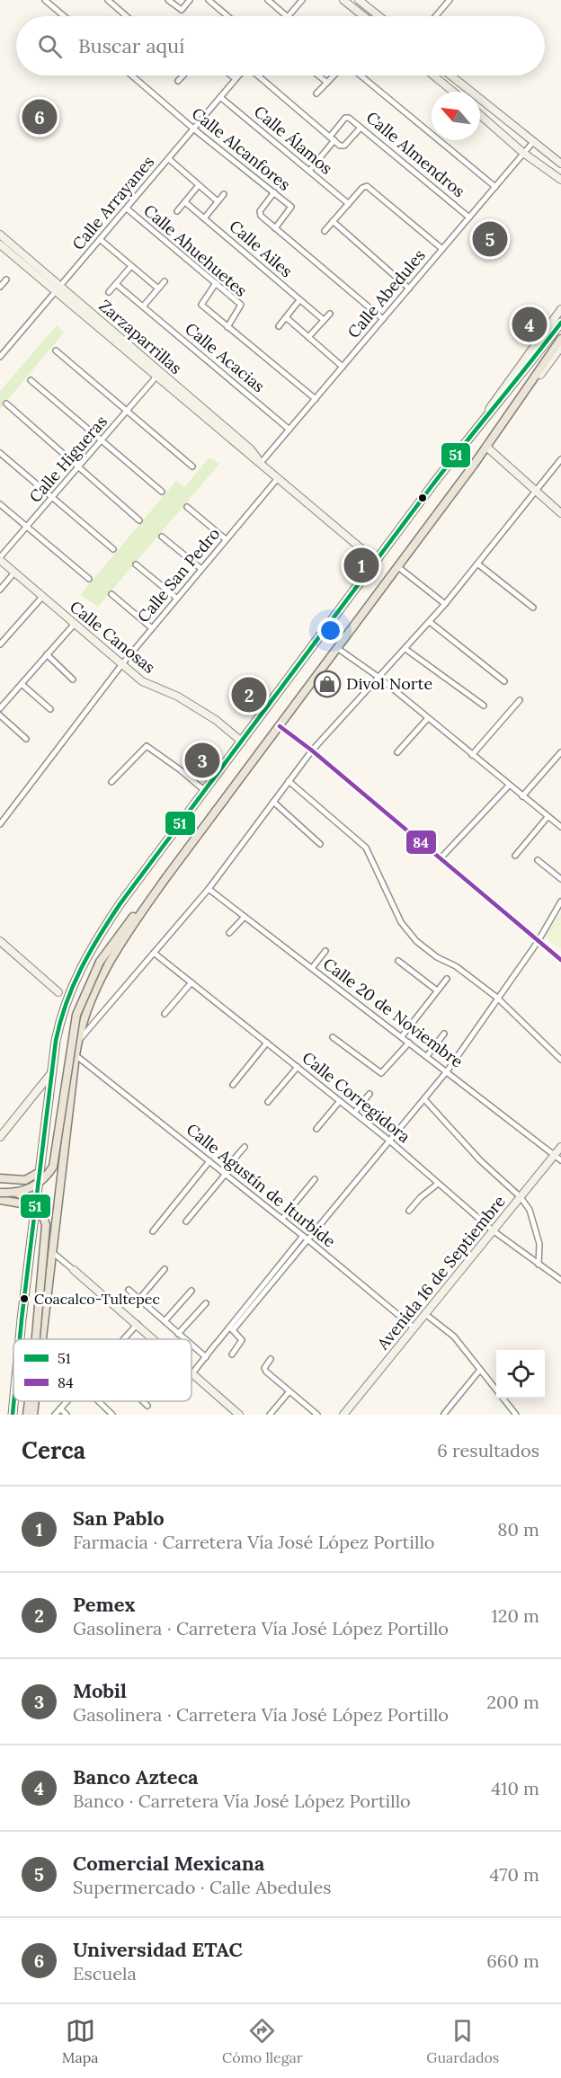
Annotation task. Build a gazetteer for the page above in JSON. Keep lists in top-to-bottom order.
{
  "streets": {
    "street": [
      "Calle Álamos",
      "Calle Alcanfores",
      "Calle Almendros",
      "Calle Arrayanes",
      "Calle Ailes",
      "Calle Ahuehuetes",
      "Calle Abedules",
      "Zarzaparrillas",
      "Calle Acacias",
      "Calle Higueras",
      "Calle San Pedro",
      "Calle Canosas",
      "Calle 20 de Noviembre",
      "Calle Corregidora",
      "Calle Agustín de Iturbide",
      "Avenida 16 de Septiembre"
    ]
  },
  "crossings": [
    ["Calle Álamos", "Calle Arrayanes"],
    ["Calle Alcanfores", "Calle Arrayanes"],
    ["Calle Almendros", "Calle Abedules"],
    ["Calle Arrayanes", "Calle Ahuehuetes"],
    ["Calle Arrayanes", "Zarzaparrillas"],
    ["Calle Abedules", "Zarzaparrillas"],
    ["Calle Abedules", "Calle Acacias"],
    ["Zarzaparrillas", "Calle Higueras"],
    ["Zarzaparrillas", "Calle San Pedro"],
    ["Calle Higueras", "Calle Canosas"],
    ["Calle San Pedro", "Calle Canosas"],
    ["Calle 20 de Noviembre", "Avenida 16 de Septiembre"],
    ["Calle Corregidora", "Avenida 16 de Septiembre"],
    ["Calle Agustín de Iturbide", "Avenida 16 de Septiembre"]
  ],
  "places": {
    "shop": ["Divol Norte"],
    "other": ["Coacalco-Tultepec"]
  },
  "lines": ["transit line 51", "transit line 84"],
  "legend": ["51", "84"],
  "north": "top left",
  "page": {
    "search": "Buscar aquí",
    "pins": [
      "6",
      "5",
      "4",
      "1",
      "2",
      "3"
    ],
    "heading": ["Cerca", "6 resultados"],
    "list": [
      {
        "mark": "1",
        "name": "San Pablo",
        "note": "Farmacia · Carretera Vía José López Portillo",
        "value": "80 m"
      },
      {
        "mark": "2",
        "name": "Pemex",
        "note": "Gasolinera · Carretera Vía José López Portillo",
        "value": "120 m"
      },
      {
        "mark": "3",
        "name": "Mobil",
        "note": "Gasolinera · Carretera Vía José López Portillo",
        "value": "200 m"
      },
      {
        "mark": "4",
        "name": "Banco Azteca",
        "note": "Banco · Carretera Vía José López Portillo",
        "value": "410 m"
      },
      {
        "mark": "5",
        "name": "Comercial Mexicana",
        "note": "Supermercado · Calle Abedules",
        "value": "470 m"
      },
      {
        "mark": "6",
        "name": "Universidad ETAC",
        "note": "Escuela",
        "value": "660 m"
      }
    ],
    "nav": ["Mapa", "Cómo llegar", "Guardados"]
  }
}
